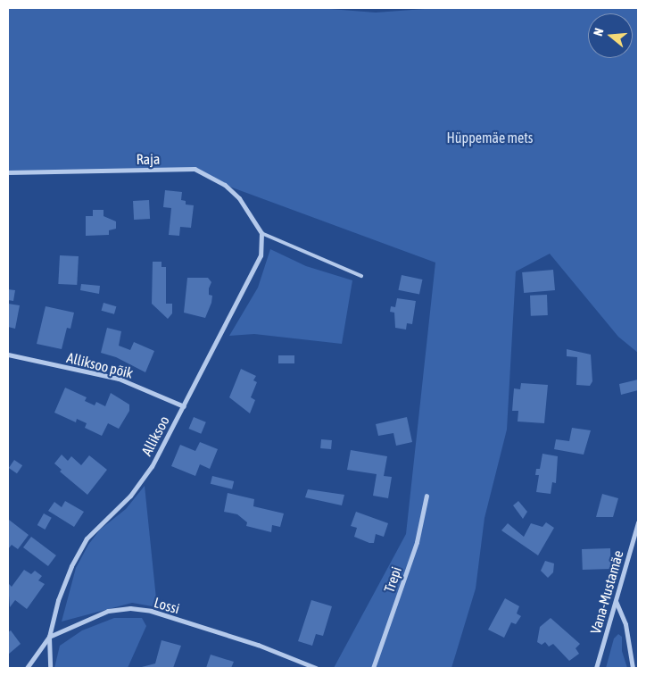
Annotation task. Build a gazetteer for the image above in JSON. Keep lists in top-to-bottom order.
{
  "streets": {
    "street": [
      "Raja",
      "Alliksoo põik",
      "Alliksoo",
      "Trepi",
      "Vana-Mustamäe",
      "Lossi"
    ]
  },
  "crossings": [
    ["Raja", "Alliksoo"],
    ["Alliksoo põik", "Alliksoo"],
    ["Alliksoo", "Lossi"]
  ],
  "parks": ["Hüppemäe mets"],
  "north": "left"
}
